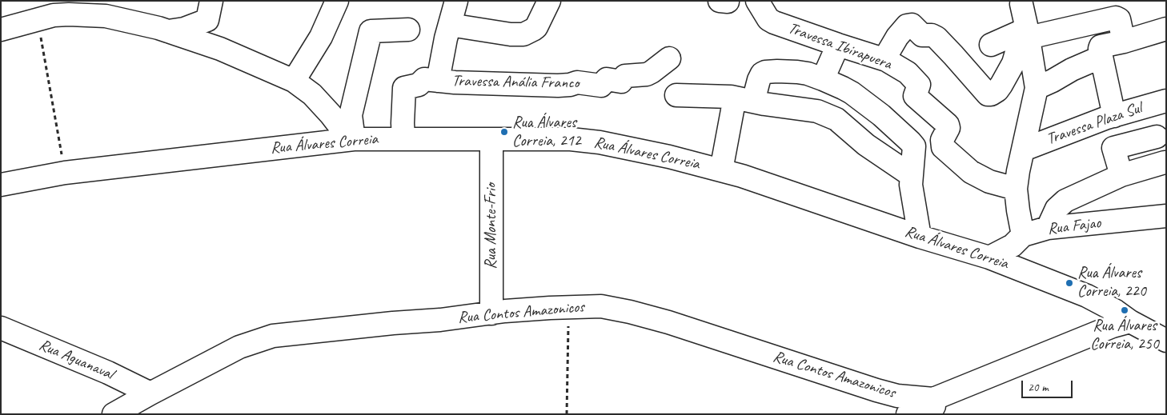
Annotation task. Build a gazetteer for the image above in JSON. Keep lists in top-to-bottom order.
{
  "streets": {
    "street": [
      "Travessa Ibirapuera",
      "Travessa Anália Franco",
      "Travessa Plaza Sul",
      "Rua Álvares Correia",
      "Rua Monte-Frio",
      "Rua Fajao",
      "Rua Contos Amazonicos",
      "Rua Aguanaval"
    ]
  },
  "crossings": [
    ["Travessa Anália Franco", "Rua Álvares Correia"],
    ["Rua Álvares Correia", "Rua Monte-Frio"],
    ["Rua Álvares Correia", "Rua Fajao"],
    ["Rua Monte-Frio", "Rua Contos Amazonicos"],
    ["Rua Contos Amazonicos", "Rua Aguanaval"]
  ],
  "places": ["Rua Álvares Correia, 212", "Rua Álvares Correia, 220", "Rua Álvares Correia, 250"],
  "scale_bar": "20 m"
}
